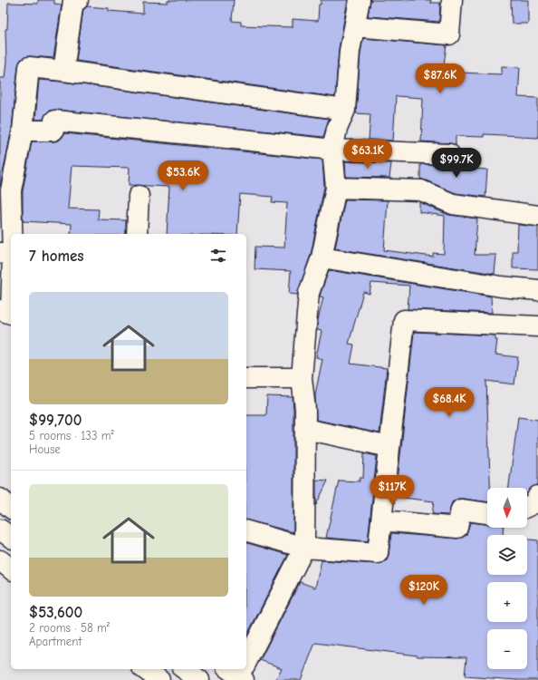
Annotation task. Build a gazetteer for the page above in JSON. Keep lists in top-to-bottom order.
{
  "north": "bottom",
  "page": {
    "price": [
      "$87.6K",
      "$63.1K",
      "$99.7K",
      "$53.6K",
      "$68.4K",
      "$117K",
      "$120K"
    ],
    "heading": "7 homes",
    "list": [
      {
        "name": "$99,700",
        "note": "5 rooms · 133 m² · House"
      },
      {
        "name": "$53,600",
        "note": "2 rooms · 58 m² · Apartment"
      }
    ],
    "map_buttons": ["+", "−"]
  }
}
